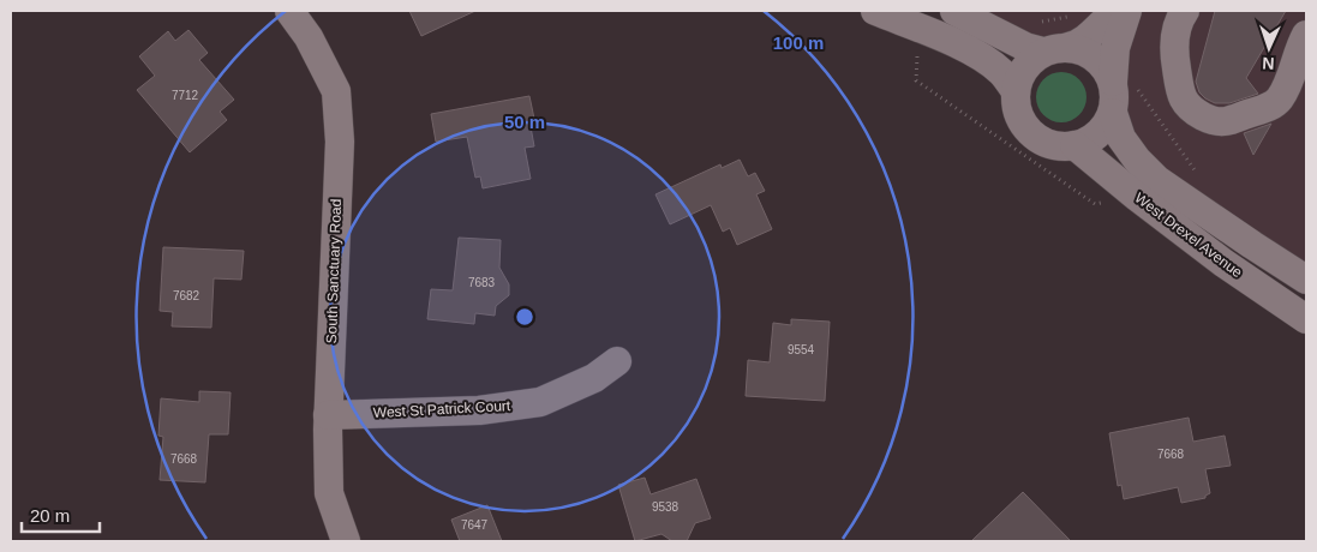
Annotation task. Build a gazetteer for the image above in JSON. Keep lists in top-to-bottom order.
{
  "streets": {
    "street": ["West Drexel Avenue", "South Sanctuary Road", "West St Patrick Court"]
  },
  "crossings": [
    ["South Sanctuary Road", "West St Patrick Court"]
  ],
  "house_numbers": [
    "7712",
    "7683",
    "7682",
    "9554",
    "7668",
    "7668",
    "9538",
    "7647"
  ],
  "scale_bar": "20 m",
  "north": "bottom",
  "rings": ["100 m", "50 m"]
}
